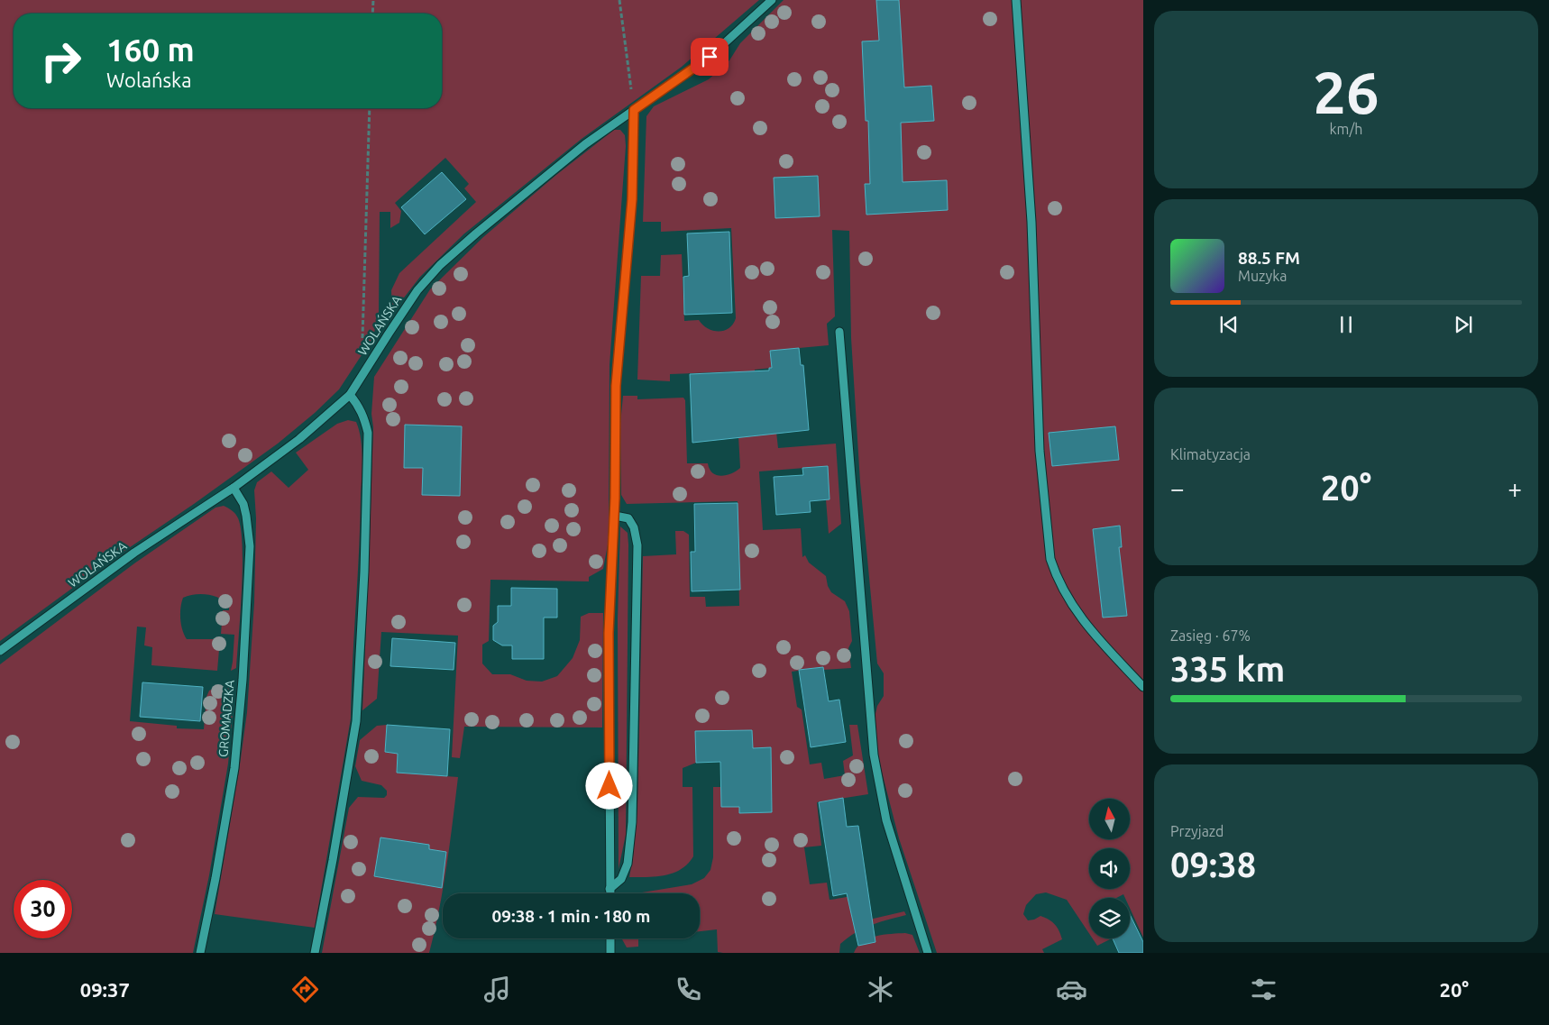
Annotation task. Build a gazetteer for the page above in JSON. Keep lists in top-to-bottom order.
{
  "streets": {
    "street": ["WOLAŃSKA", "GROMADZKA"]
  },
  "crossings": [
    ["WOLAŃSKA", "GROMADZKA"]
  ],
  "north": "top",
  "page": {
    "tile": [
      ["26", "km/h"],
      "Klimatyzacja",
      ["Zasięg · 67%", "335 km"],
      ["Przyjazd", "09:38"]
    ],
    "turn": ["160 m", "Wolańska"],
    "song": ["88.5 FM", "Muzyka"],
    "heat": ["−", "20°", "+"],
    "limit": "30",
    "trip": "09:38 · 1 min · 180 m",
    "tabs": ["09:37", "20°"]
  }
}
